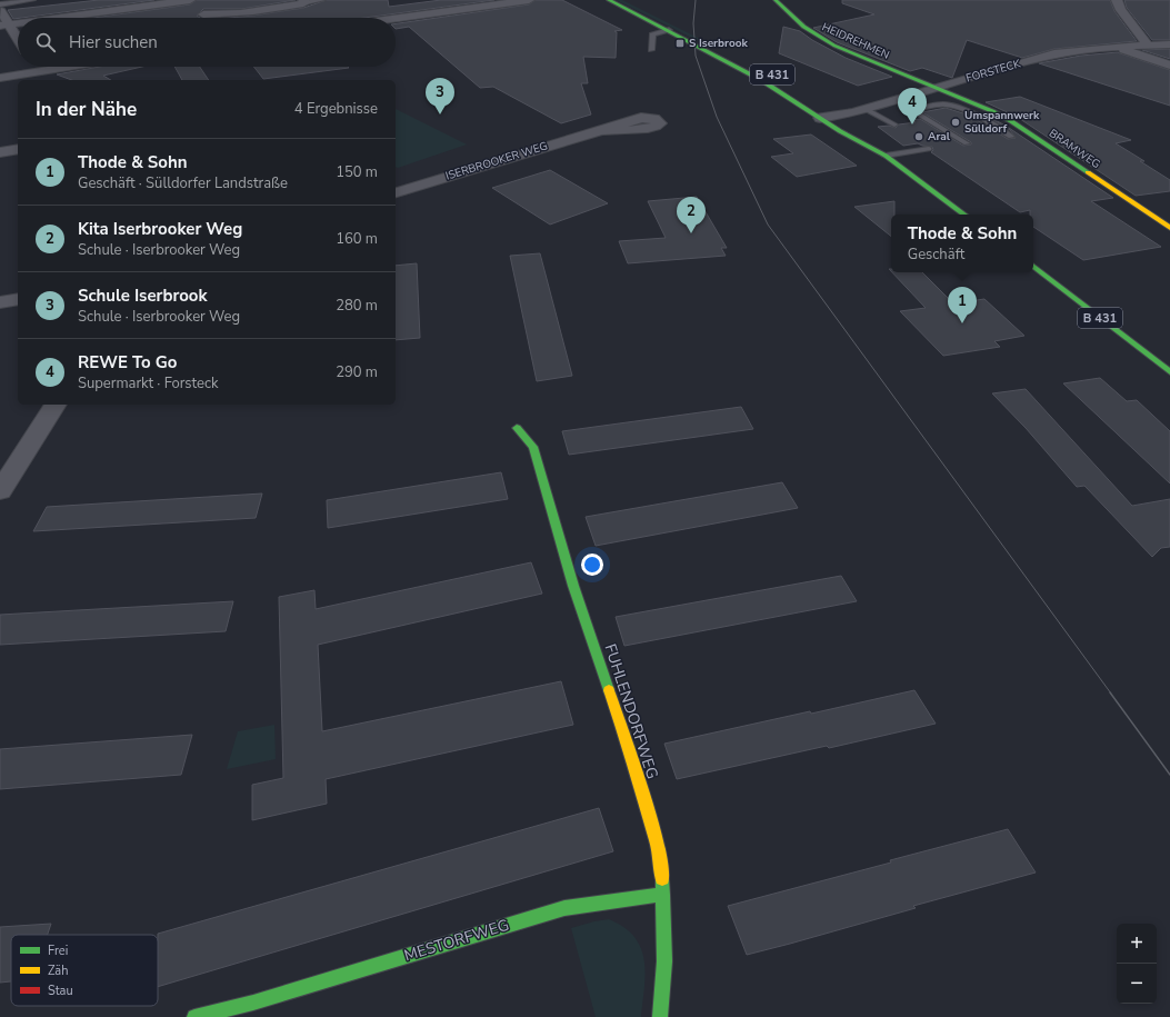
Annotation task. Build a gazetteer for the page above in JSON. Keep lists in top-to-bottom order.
{
  "streets": {
    "street": [
      "HEIDREHMEN",
      "FORSTECK",
      "B 431",
      "BRAMWEG",
      "ISERBROOKER WEG",
      "FUHLENDORFWEG",
      "MESTORFWEG"
    ]
  },
  "crossings": [
    ["HEIDREHMEN", "FORSTECK"],
    ["HEIDREHMEN", "BRAMWEG"],
    ["FORSTECK", "B 431"],
    ["FORSTECK", "BRAMWEG"],
    ["FUHLENDORFWEG", "MESTORFWEG"]
  ],
  "places": {
    "transit": ["S Iserbrook"],
    "other": ["Umspannwerk Sülldorf", "Aral"]
  },
  "legend": ["Frei", "Zäh", "Stau"],
  "page": {
    "search": "Hier suchen",
    "pins": [
      "3",
      "4",
      "2",
      "1"
    ],
    "heading": ["In der Nähe", "4 Ergebnisse"],
    "list": [
      {
        "mark": "1",
        "name": "Thode & Sohn",
        "note": "Geschäft · Sülldorfer Landstraße",
        "value": "150 m"
      },
      {
        "mark": "2",
        "name": "Kita Iserbrooker Weg",
        "note": "Schule · Iserbrooker Weg",
        "value": "160 m"
      },
      {
        "mark": "3",
        "name": "Schule Iserbrook",
        "note": "Schule · Iserbrooker Weg",
        "value": "280 m"
      },
      {
        "mark": "4",
        "name": "REWE To Go",
        "note": "Supermarkt · Forsteck",
        "value": "290 m"
      }
    ],
    "popup": ["Thode & Sohn", "Geschäft"],
    "map_buttons": ["+", "−"]
  }
}
